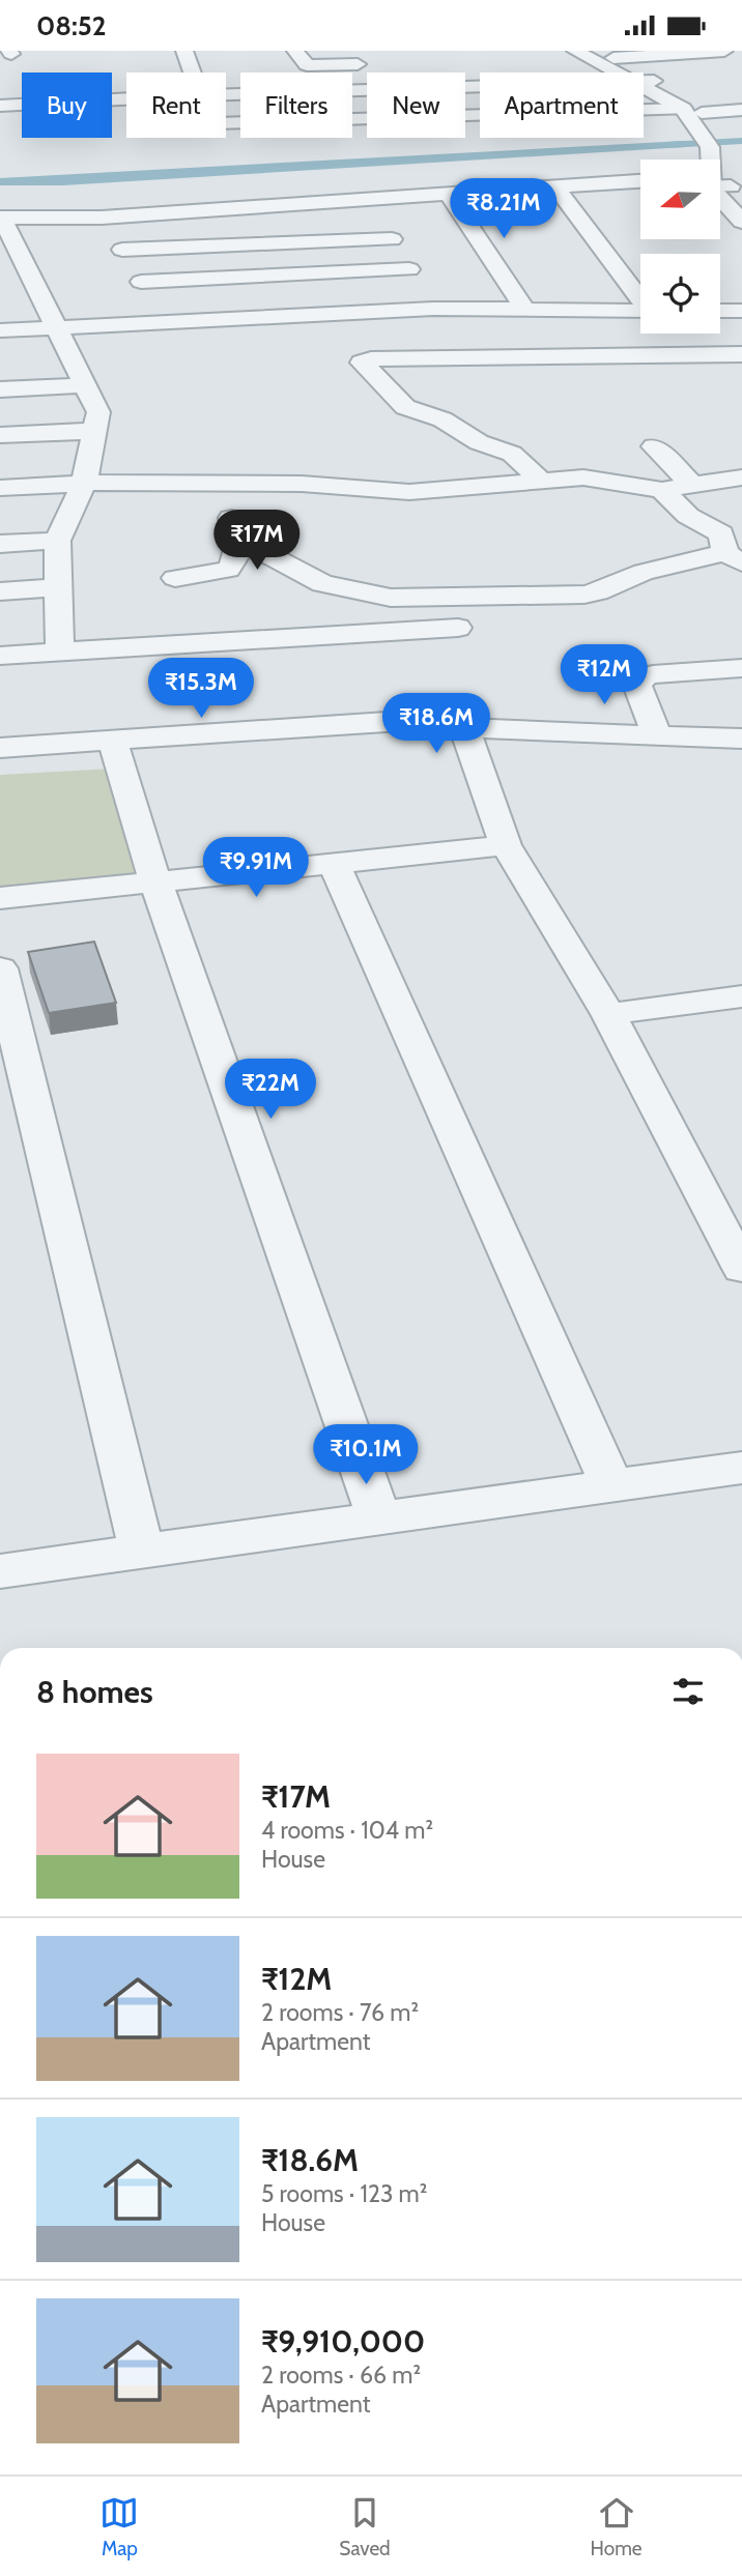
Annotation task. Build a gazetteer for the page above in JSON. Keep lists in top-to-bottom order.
{
  "north": "left",
  "page": {
    "status": "08:52",
    "chip": [
      "Buy",
      "Rent",
      "Filters",
      "New",
      "Apartment"
    ],
    "price": [
      "₹8.21M",
      "₹17M",
      "₹12M",
      "₹15.3M",
      "₹18.6M",
      "₹9.91M",
      "₹22M",
      "₹10.1M"
    ],
    "heading": "8 homes",
    "list": [
      {
        "name": "₹17M",
        "note": "4 rooms · 104 m² · House"
      },
      {
        "name": "₹12M",
        "note": "2 rooms · 76 m² · Apartment"
      },
      {
        "name": "₹18.6M",
        "note": "5 rooms · 123 m² · House"
      },
      {
        "name": "₹9,910,000",
        "note": "2 rooms · 66 m² · Apartment"
      }
    ],
    "tabs": ["Map", "Saved", "Home"]
  }
}
